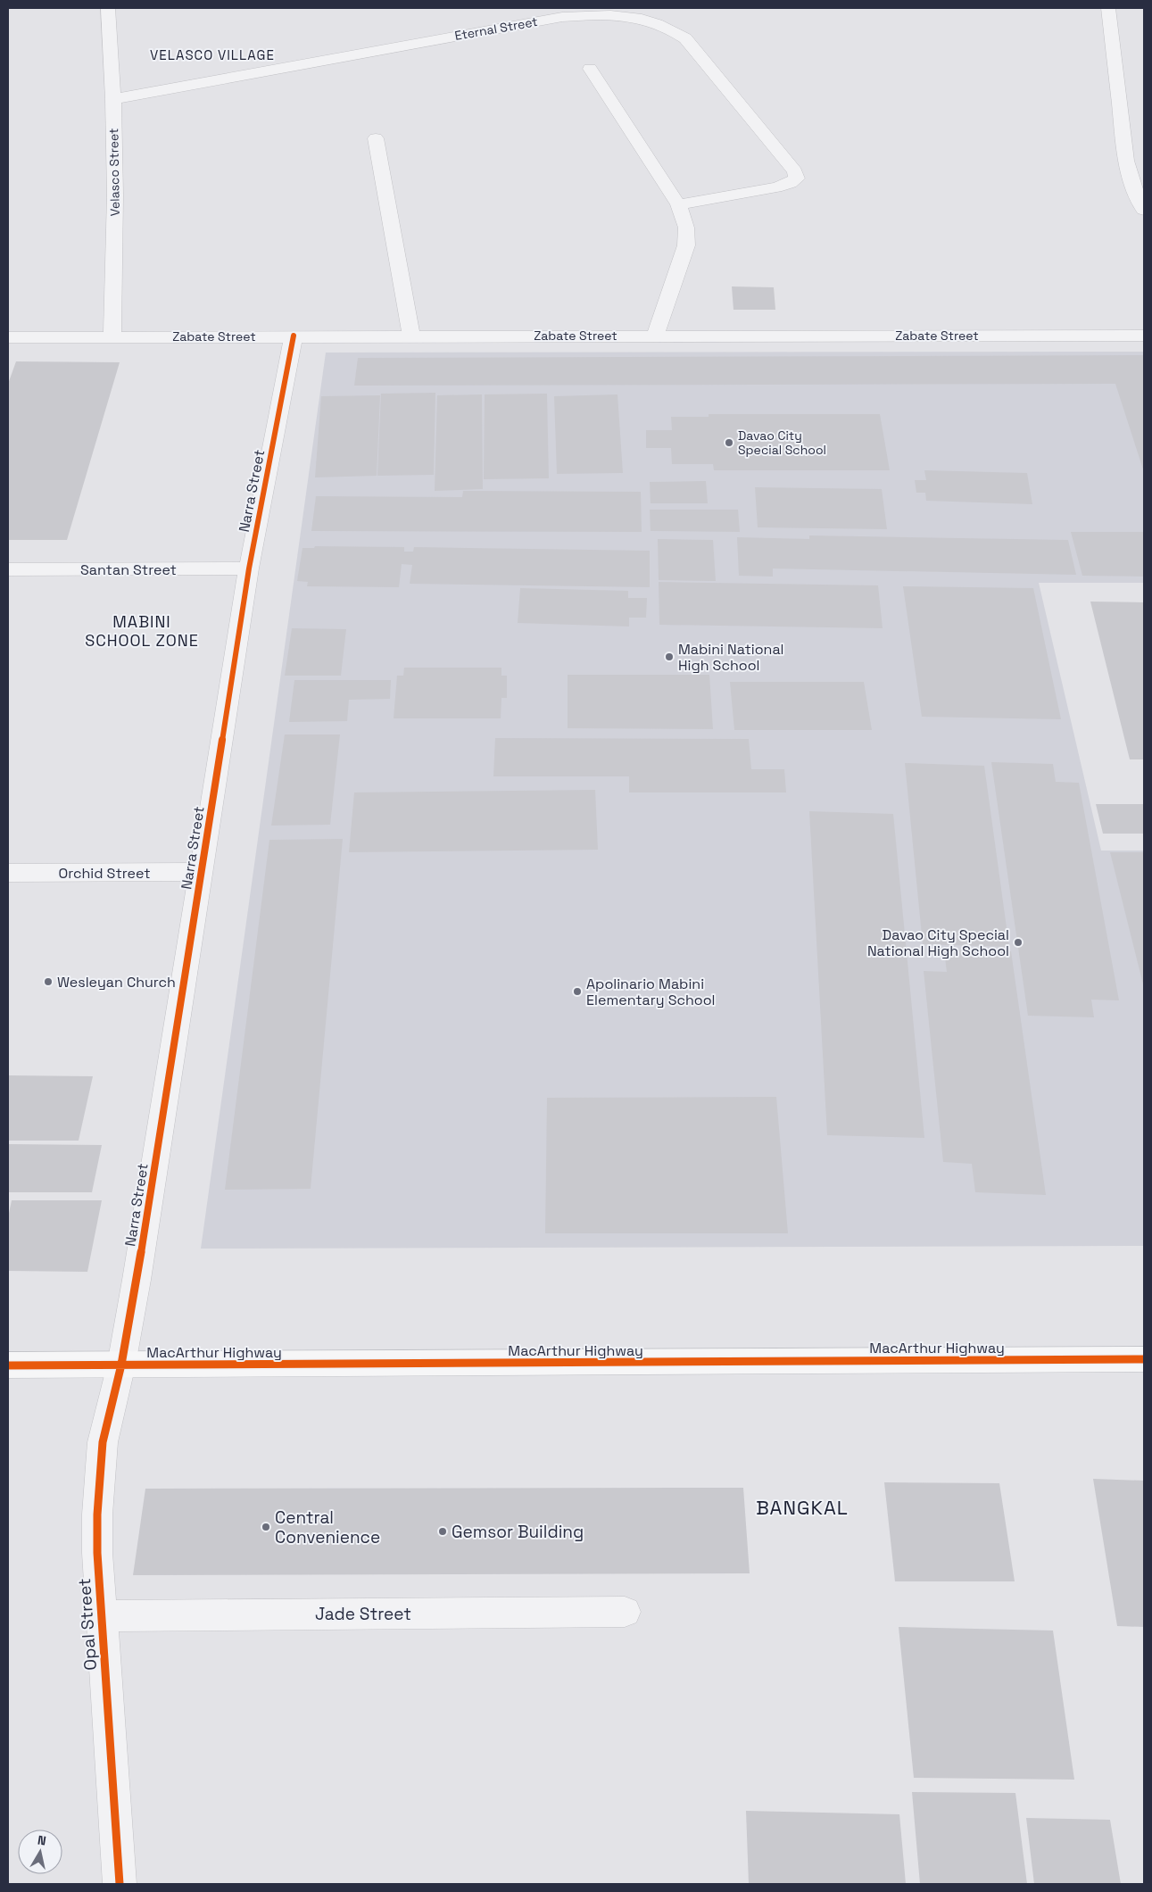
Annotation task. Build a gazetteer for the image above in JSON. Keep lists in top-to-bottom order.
{
  "streets": {
    "main road": ["MacArthur Highway"],
    "street": [
      "Eternal Street",
      "Velasco Street",
      "Zabate Street",
      "Narra Street",
      "Santan Street",
      "Orchid Street",
      "Jade Street",
      "Opal Street"
    ]
  },
  "crossings": [
    ["Eternal Street", "Velasco Street"],
    ["Velasco Street", "Zabate Street"],
    ["Zabate Street", "Narra Street"],
    ["Narra Street", "Santan Street"],
    ["Narra Street", "Orchid Street"],
    ["Narra Street", "MacArthur Highway"],
    ["Narra Street", "Opal Street"],
    ["MacArthur Highway", "Opal Street"],
    ["Jade Street", "Opal Street"]
  ],
  "districts": ["VELASCO VILLAGE", "MABINI SCHOOL ZONE", "BANGKAL"],
  "places": [
    "Davao City Special School",
    "Mabini National High School",
    "Davao City Special National High School",
    "Wesleyan Church",
    "Apolinario Mabini Elementary School",
    "Central Convenience",
    "Gemsor Building"
  ],
  "north": "top"
}
